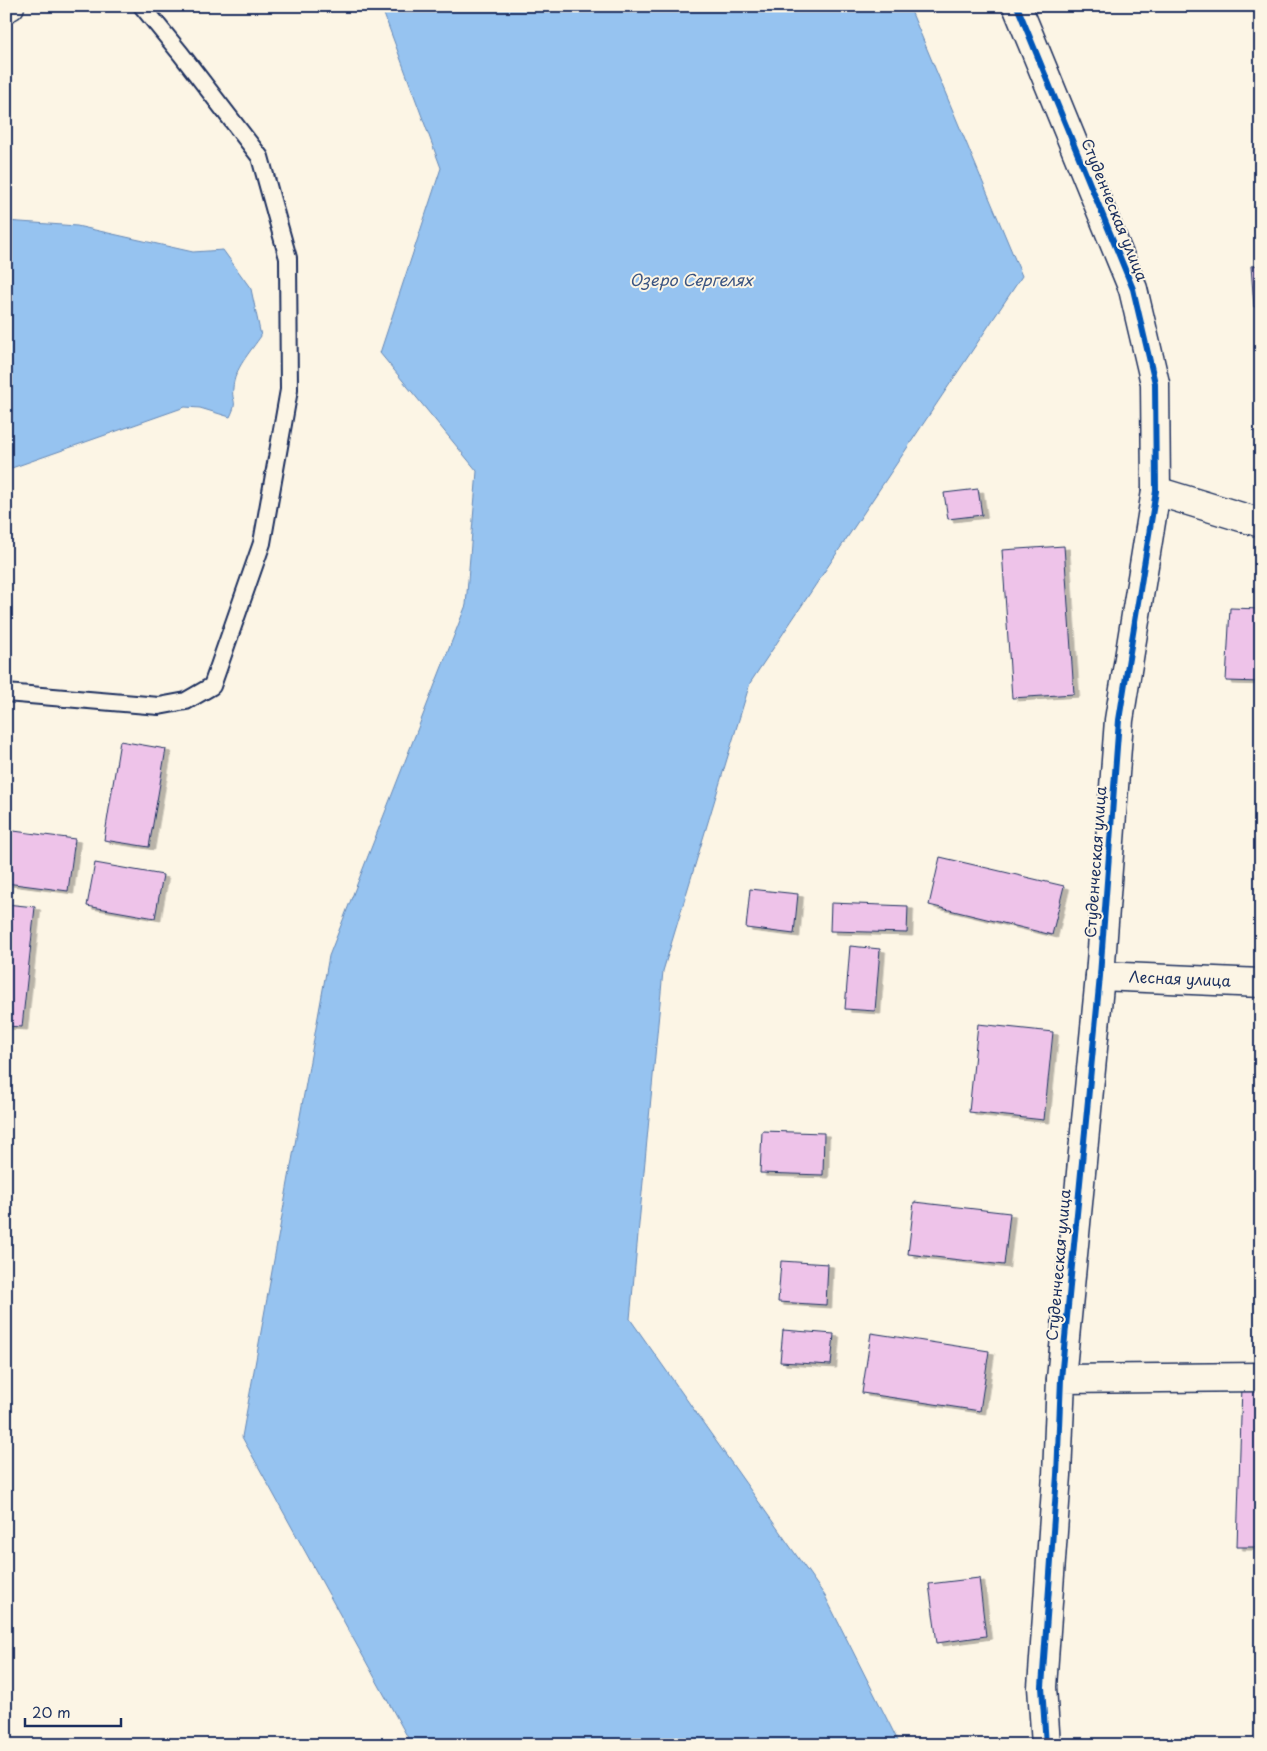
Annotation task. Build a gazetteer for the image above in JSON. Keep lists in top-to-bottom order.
{
  "streets": {
    "street": ["Студенческая улица", "Лесная улица"]
  },
  "crossings": [
    ["Студенческая улица", "Лесная улица"]
  ],
  "water": ["Озеро Сергелях"],
  "scale_bar": "20 m"
}
